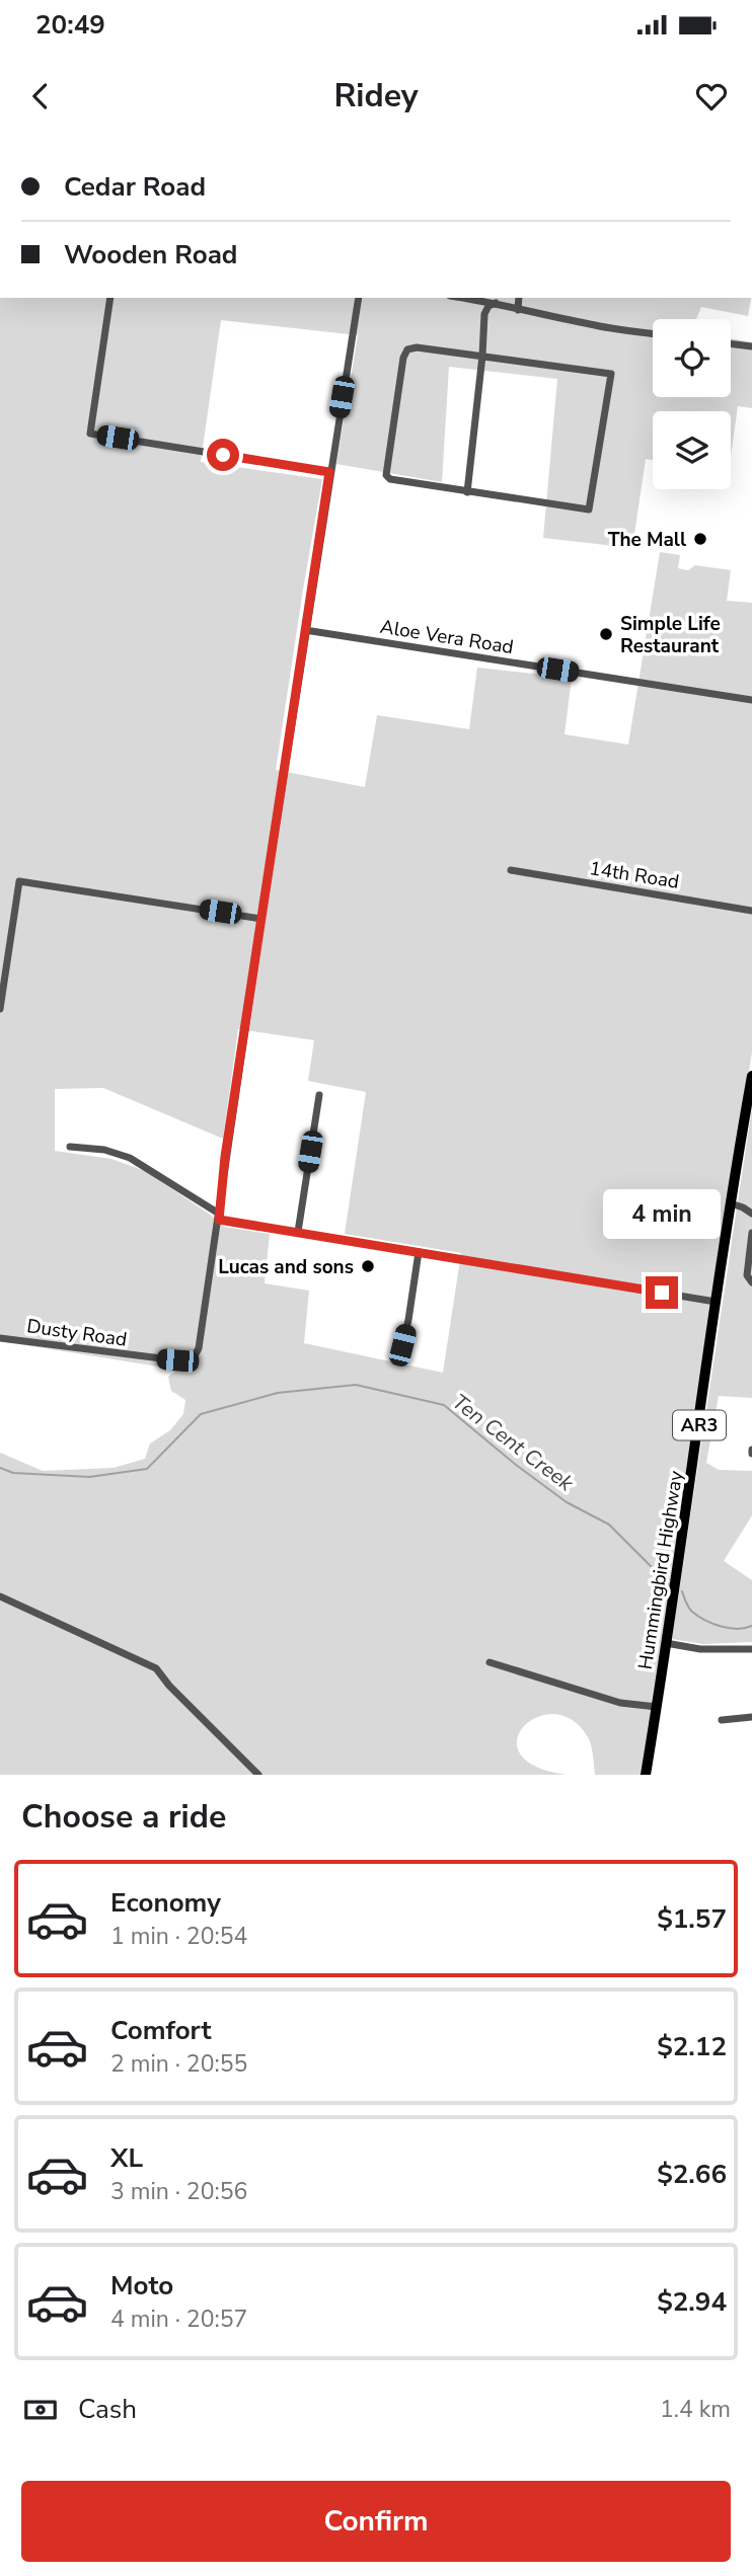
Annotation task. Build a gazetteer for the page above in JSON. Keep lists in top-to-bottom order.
{
  "streets": {
    "main road": ["AR3", "Hummingbird Highway"],
    "street": ["Aloe Vera Road", "14th Road", "Dusty Road"]
  },
  "water": ["Ten Cent Creek"],
  "places": ["The Mall", "Simple Life Restaurant", "Lucas and sons"],
  "page": {
    "status": "20:49",
    "header": "Ridey",
    "banner": ["Cedar Road", "Wooden Road"],
    "bubble": "4 min",
    "heading": "Choose a ride",
    "list": [
      {
        "name": "Economy",
        "note": "1 min · 20:54",
        "value": "$1.57"
      },
      {
        "name": "Comfort",
        "note": "2 min · 20:55",
        "value": "$2.12"
      },
      {
        "name": "XL",
        "note": "3 min · 20:56",
        "value": "$2.66"
      },
      {
        "name": "Moto",
        "note": "4 min · 20:57",
        "value": "$2.94"
      }
    ],
    "pay": ["Cash", "1.4 km"],
    "buttons": "Confirm"
  }
}
